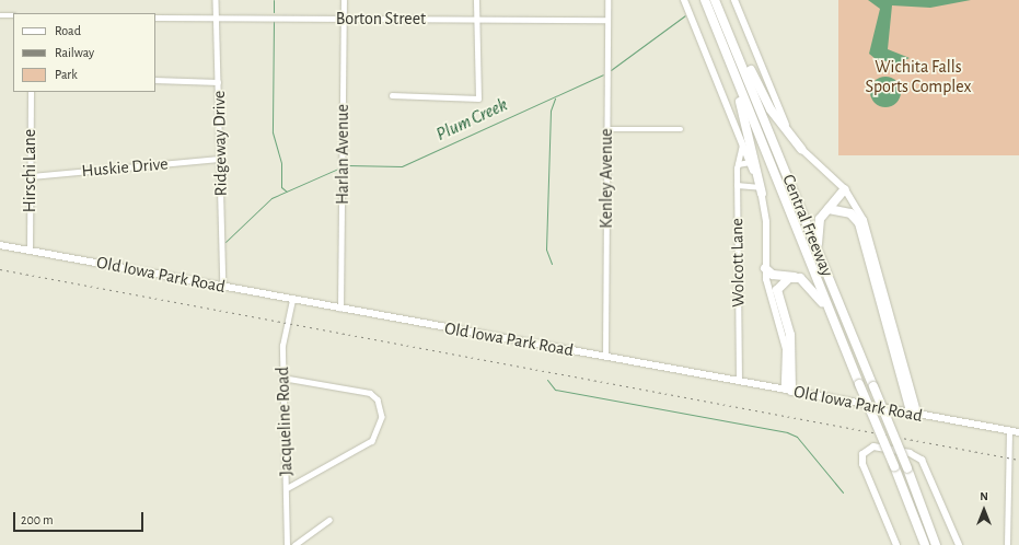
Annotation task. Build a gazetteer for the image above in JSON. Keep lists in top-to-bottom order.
{
  "streets": {
    "highway": ["Central Freeway"],
    "main road": ["Old Iowa Park Road"],
    "street": [
      "Borton Street",
      "Ridgeway Drive",
      "Harlan Avenue",
      "Huskie Drive",
      "Hirschi Lane",
      "Kenley Avenue",
      "Wolcott Lane",
      "Jacqueline Road"
    ]
  },
  "crossings": [
    ["Borton Street", "Ridgeway Drive"],
    ["Borton Street", "Harlan Avenue"],
    ["Borton Street", "Kenley Avenue"],
    ["Ridgeway Drive", "Huskie Drive"],
    ["Ridgeway Drive", "Old Iowa Park Road"],
    ["Harlan Avenue", "Old Iowa Park Road"],
    ["Huskie Drive", "Hirschi Lane"],
    ["Hirschi Lane", "Old Iowa Park Road"],
    ["Kenley Avenue", "Old Iowa Park Road"],
    ["Central Freeway", "Wolcott Lane"],
    ["Central Freeway", "Old Iowa Park Road"],
    ["Wolcott Lane", "Old Iowa Park Road"],
    ["Old Iowa Park Road", "Jacqueline Road"]
  ],
  "water": ["Plum Creek"],
  "parks": ["Wichita Falls Sports Complex"],
  "legend": ["Road", "Railway", "Park"],
  "scale_bar": "200 m",
  "north": "top"
}
